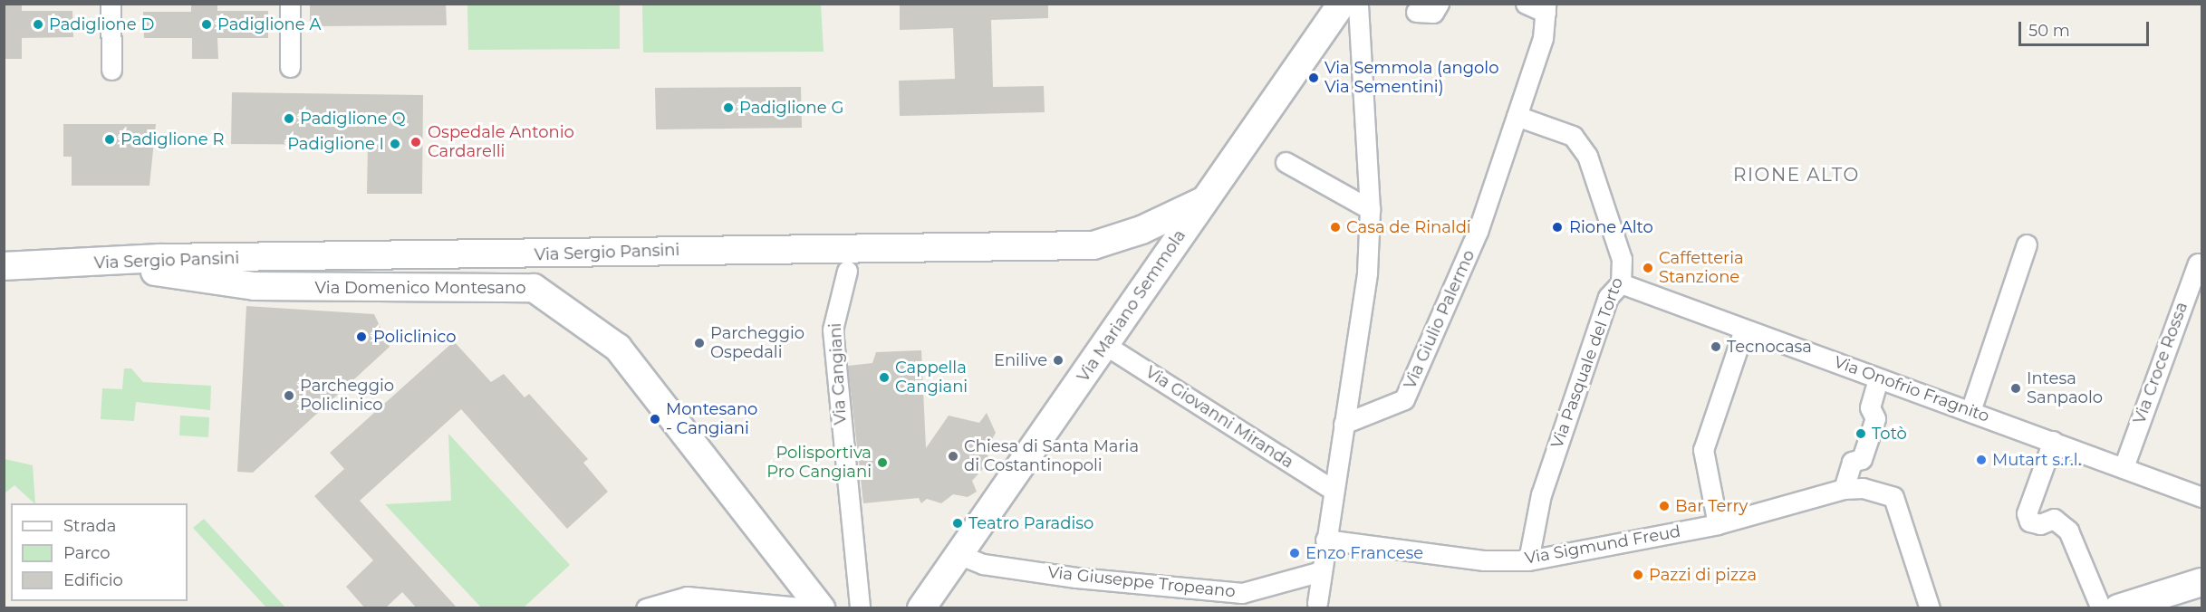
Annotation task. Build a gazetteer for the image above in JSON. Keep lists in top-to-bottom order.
{
  "streets": {
    "main road": ["Via Sergio Pansini", "Via Domenico Montesano", "Via Mariano Semmola"],
    "street": [
      "Via Giulio Palermo",
      "Via Pasquale del Torto",
      "Via Croce Rossa",
      "Via Cangiani",
      "Via Onofrio Fragnito",
      "Via Giovanni Miranda",
      "Via Sigmund Freud",
      "Via Giuseppe Tropeano"
    ]
  },
  "crossings": [
    ["Via Sergio Pansini", "Via Domenico Montesano"],
    ["Via Sergio Pansini", "Via Mariano Semmola"],
    ["Via Mariano Semmola", "Via Giovanni Miranda"],
    ["Via Mariano Semmola", "Via Giuseppe Tropeano"],
    ["Via Giulio Palermo", "Via Pasquale del Torto"],
    ["Via Pasquale del Torto", "Via Onofrio Fragnito"],
    ["Via Pasquale del Torto", "Via Sigmund Freud"],
    ["Via Croce Rossa", "Via Onofrio Fragnito"]
  ],
  "districts": ["RIONE ALTO"],
  "places": [
    "Padiglione D",
    "Padiglione A",
    "Via Semmola (angolo Via Sementini)",
    "Padiglione G",
    "Padiglione Q",
    "Padiglione R",
    "Ospedale Antonio Cardarelli",
    "Padiglione I",
    "Casa de Rinaldi",
    "Rione Alto",
    "Caffetteria Stanzione",
    "Policlinico",
    "Parcheggio Ospedali",
    "Tecnocasa",
    "Enilive",
    "Cappella Cangiani",
    "Intesa Sanpaolo",
    "Parcheggio Policlinico",
    "Montesano - Cangiani",
    "Totò",
    "Chiesa di Santa Maria di Costantinopoli",
    "Mutart s.r.l.",
    "Polisportiva Pro Cangiani",
    "Bar Terry",
    "Teatro Paradiso",
    "Enzo Francese",
    "Pazzi di pizza"
  ],
  "legend": ["Strada", "Parco", "Edificio"],
  "scale_bar": "50 m"
}
